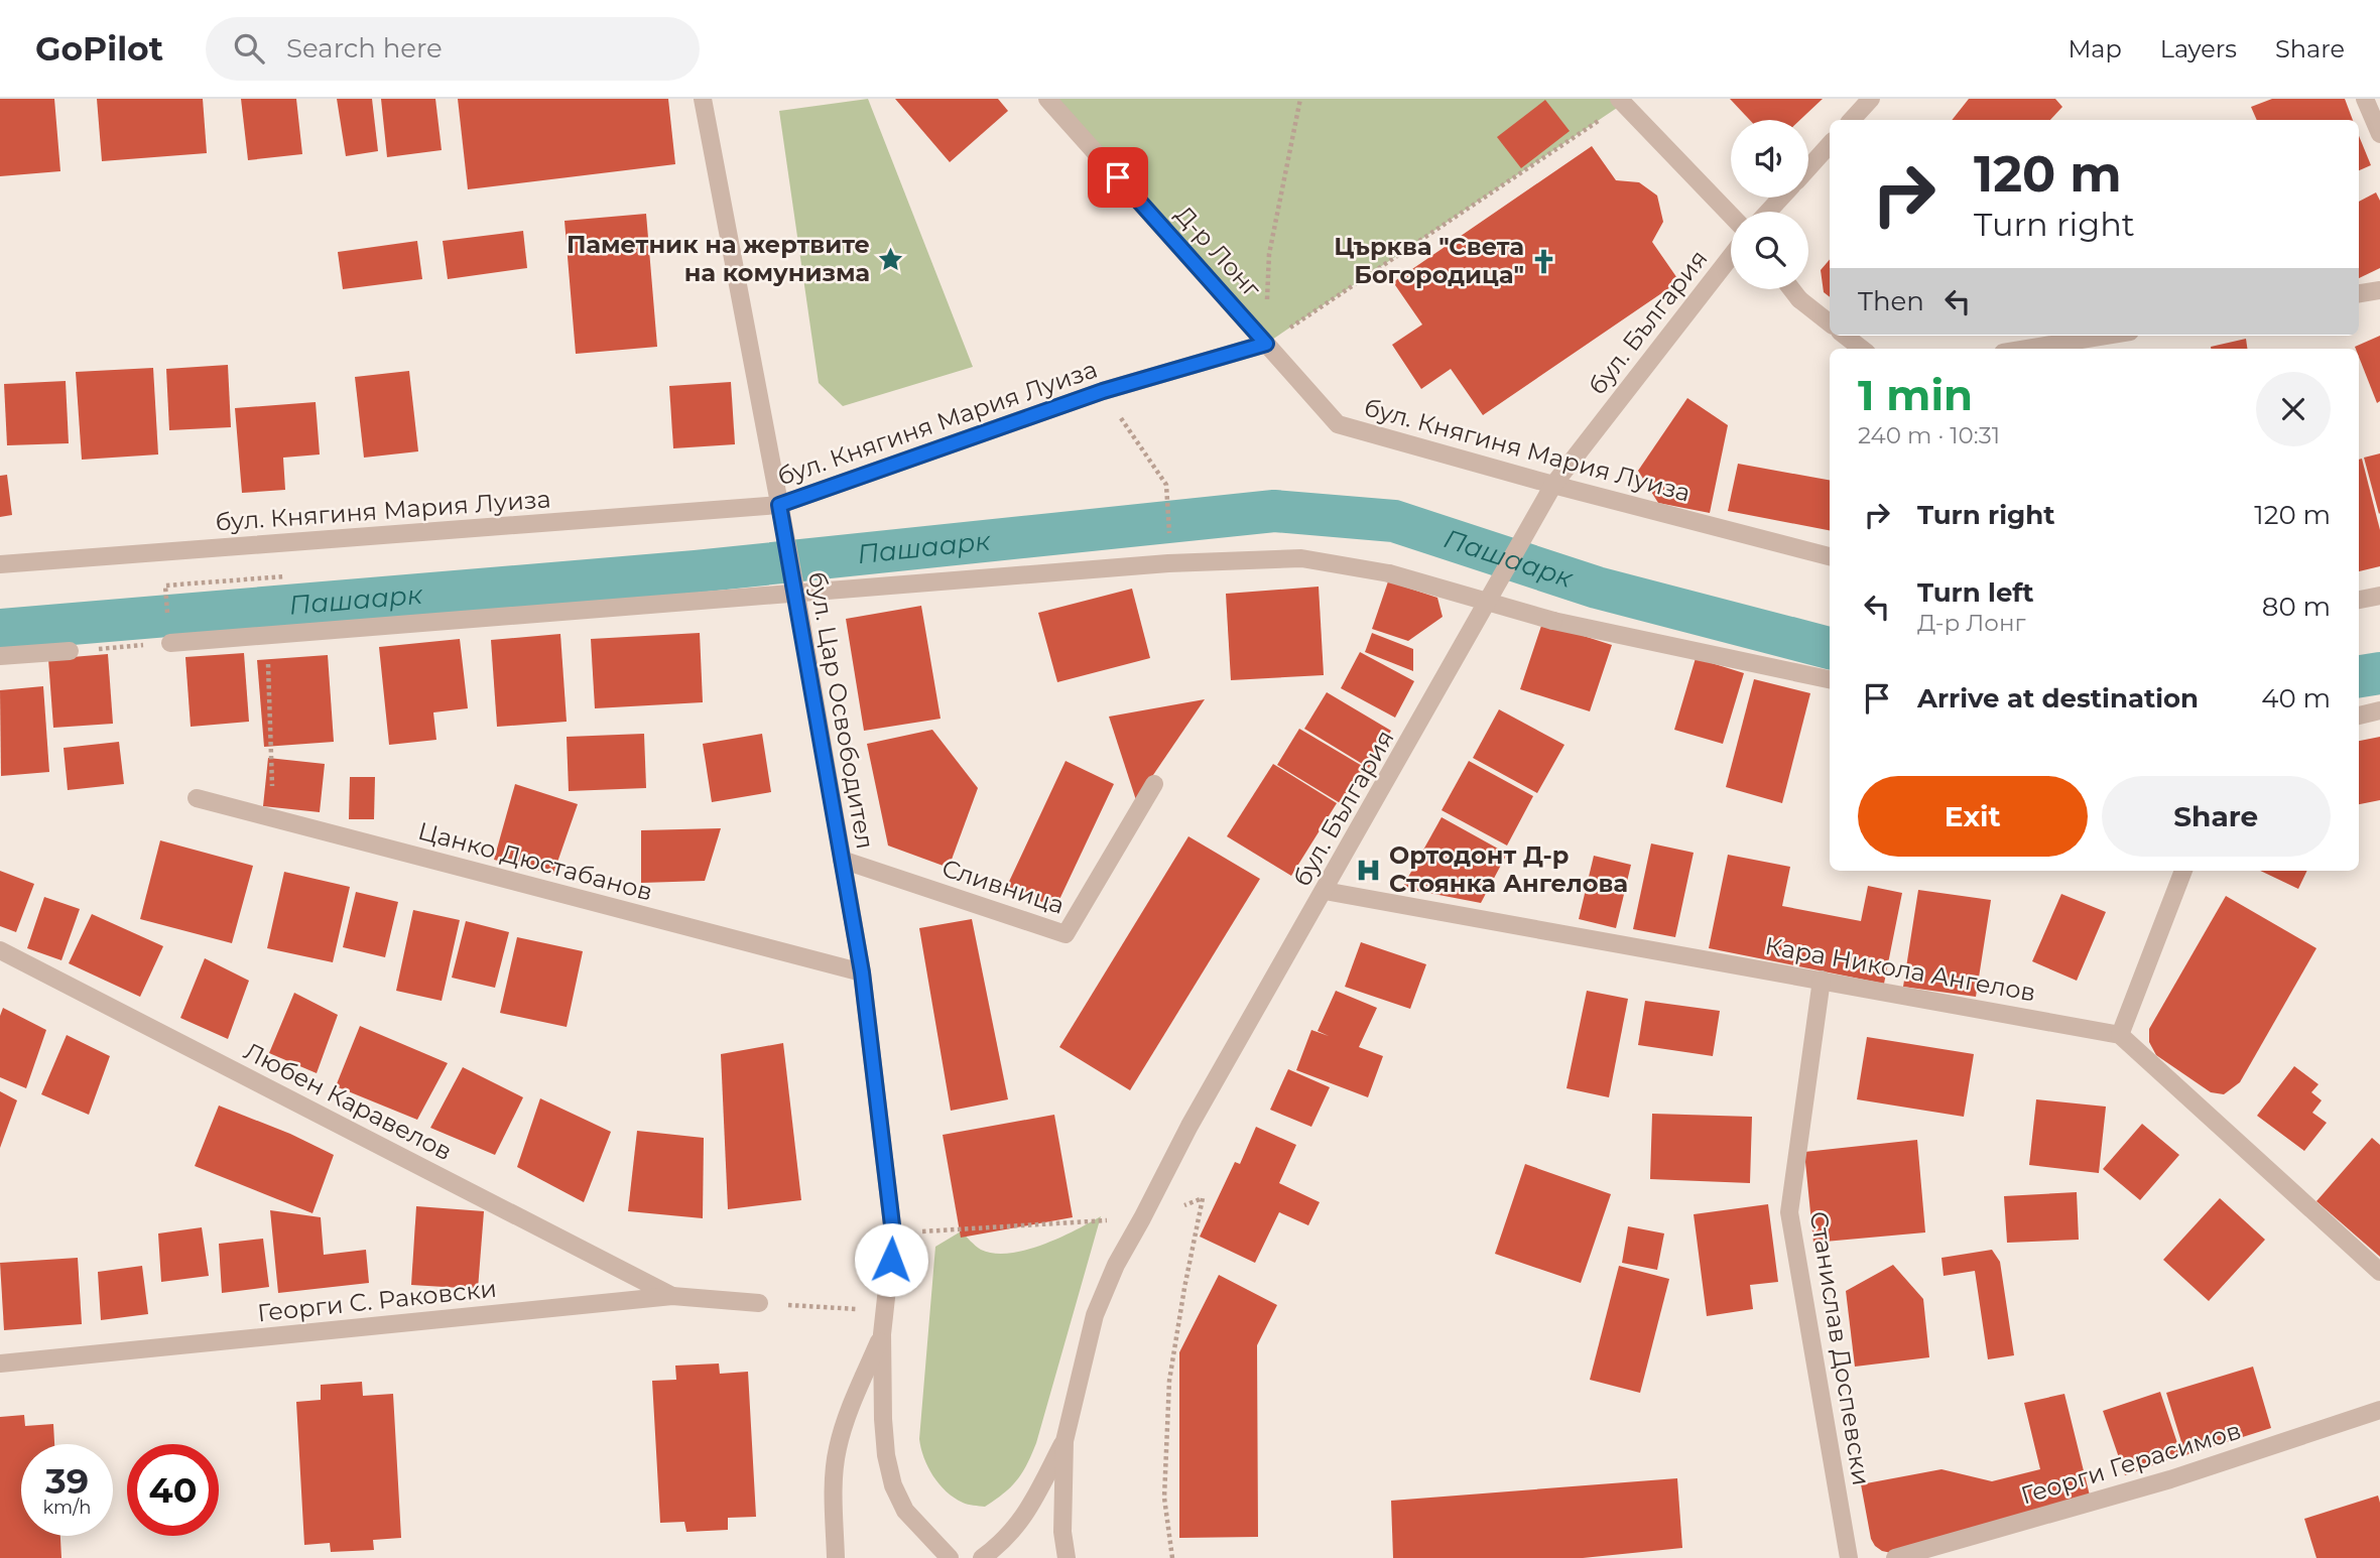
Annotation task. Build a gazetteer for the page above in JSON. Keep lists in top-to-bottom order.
{
  "streets": {
    "street": [
      "Д-р Лонг",
      "бул. България",
      "бул. Княгиня Мария Луиза",
      "бул. Цар Освободител",
      "Цанко Дюстабанов",
      "Сливница",
      "Кара Никола Ангелов",
      "Любен Каравелов",
      "Георги С. Раковски",
      "Станислав Доспевски",
      "Георги Герасимов"
    ]
  },
  "crossings": [
    ["Д-р Лонг", "бул. Княгиня Мария Луиза"],
    ["бул. България", "бул. Княгиня Мария Луиза"],
    ["бул. България", "Кара Никола Ангелов"],
    ["бул. Княгиня Мария Луиза", "бул. Цар Освободител"],
    ["бул. Цар Освободител", "Цанко Дюстабанов"],
    ["бул. Цар Освободител", "Сливница"],
    ["Кара Никола Ангелов", "Станислав Доспевски"],
    ["Любен Каравелов", "Георги С. Раковски"]
  ],
  "water": ["Пашаарк"],
  "places": {
    "place": ["Паметник на жертвите на комунизма"],
    "church": ["Църква \"Света Богородица\""],
    "hospital": ["Ортодонт Д-р Стоянка Ангелова"]
  },
  "page": {
    "header": "GoPilot",
    "search": "Search here",
    "nav": ["Map", "Layers", "Share"],
    "turn": ["120 m", "Turn right"],
    "then": "Then",
    "heading": ["1 min", "240 m · 10:31"],
    "list": [
      {
        "name": "Turn right",
        "value": "120 m"
      },
      {
        "name": "Turn left",
        "note": "Д-р Лонг",
        "value": "80 m"
      },
      {
        "name": "Arrive at destination",
        "value": "40 m"
      }
    ],
    "buttons": ["Exit", "Share"],
    "speed": "39 km/h",
    "limit": "40"
  }
}
